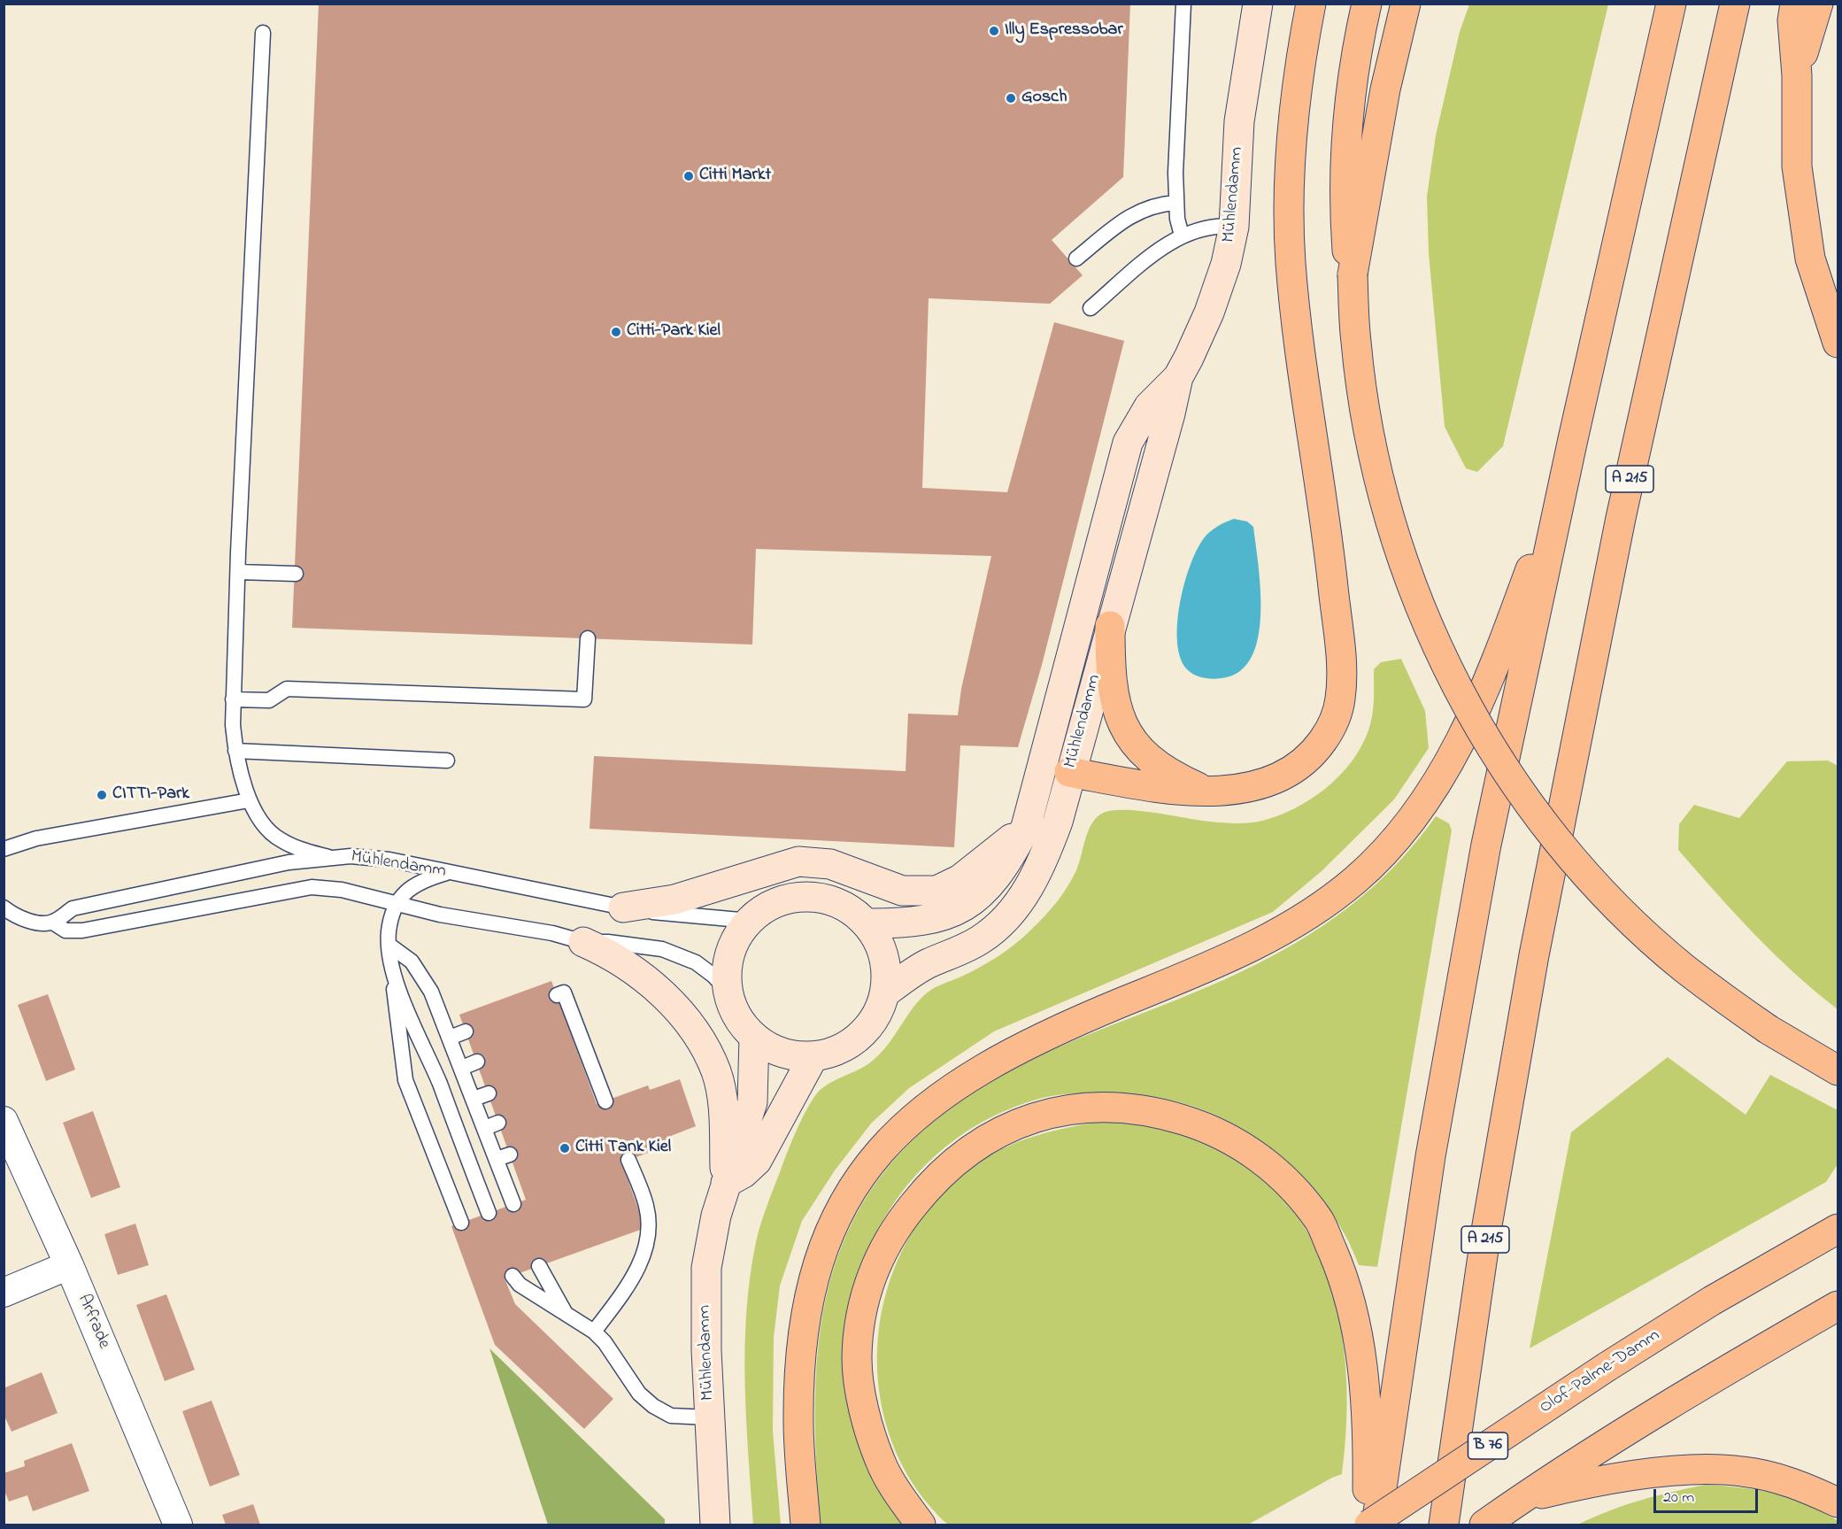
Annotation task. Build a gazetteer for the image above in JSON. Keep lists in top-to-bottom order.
{
  "streets": {
    "highway": ["A 215", "Olof-Palme-Damm", "B 76"],
    "street": ["Mühlendamm", "Arfrade"]
  },
  "places": [
    "Illy Espressobar",
    "Gosch",
    "Citti Markt",
    "Citti-Park Kiel",
    "CITTI-Park",
    "Citti Tank Kiel"
  ],
  "scale_bar": "20 m"
}
